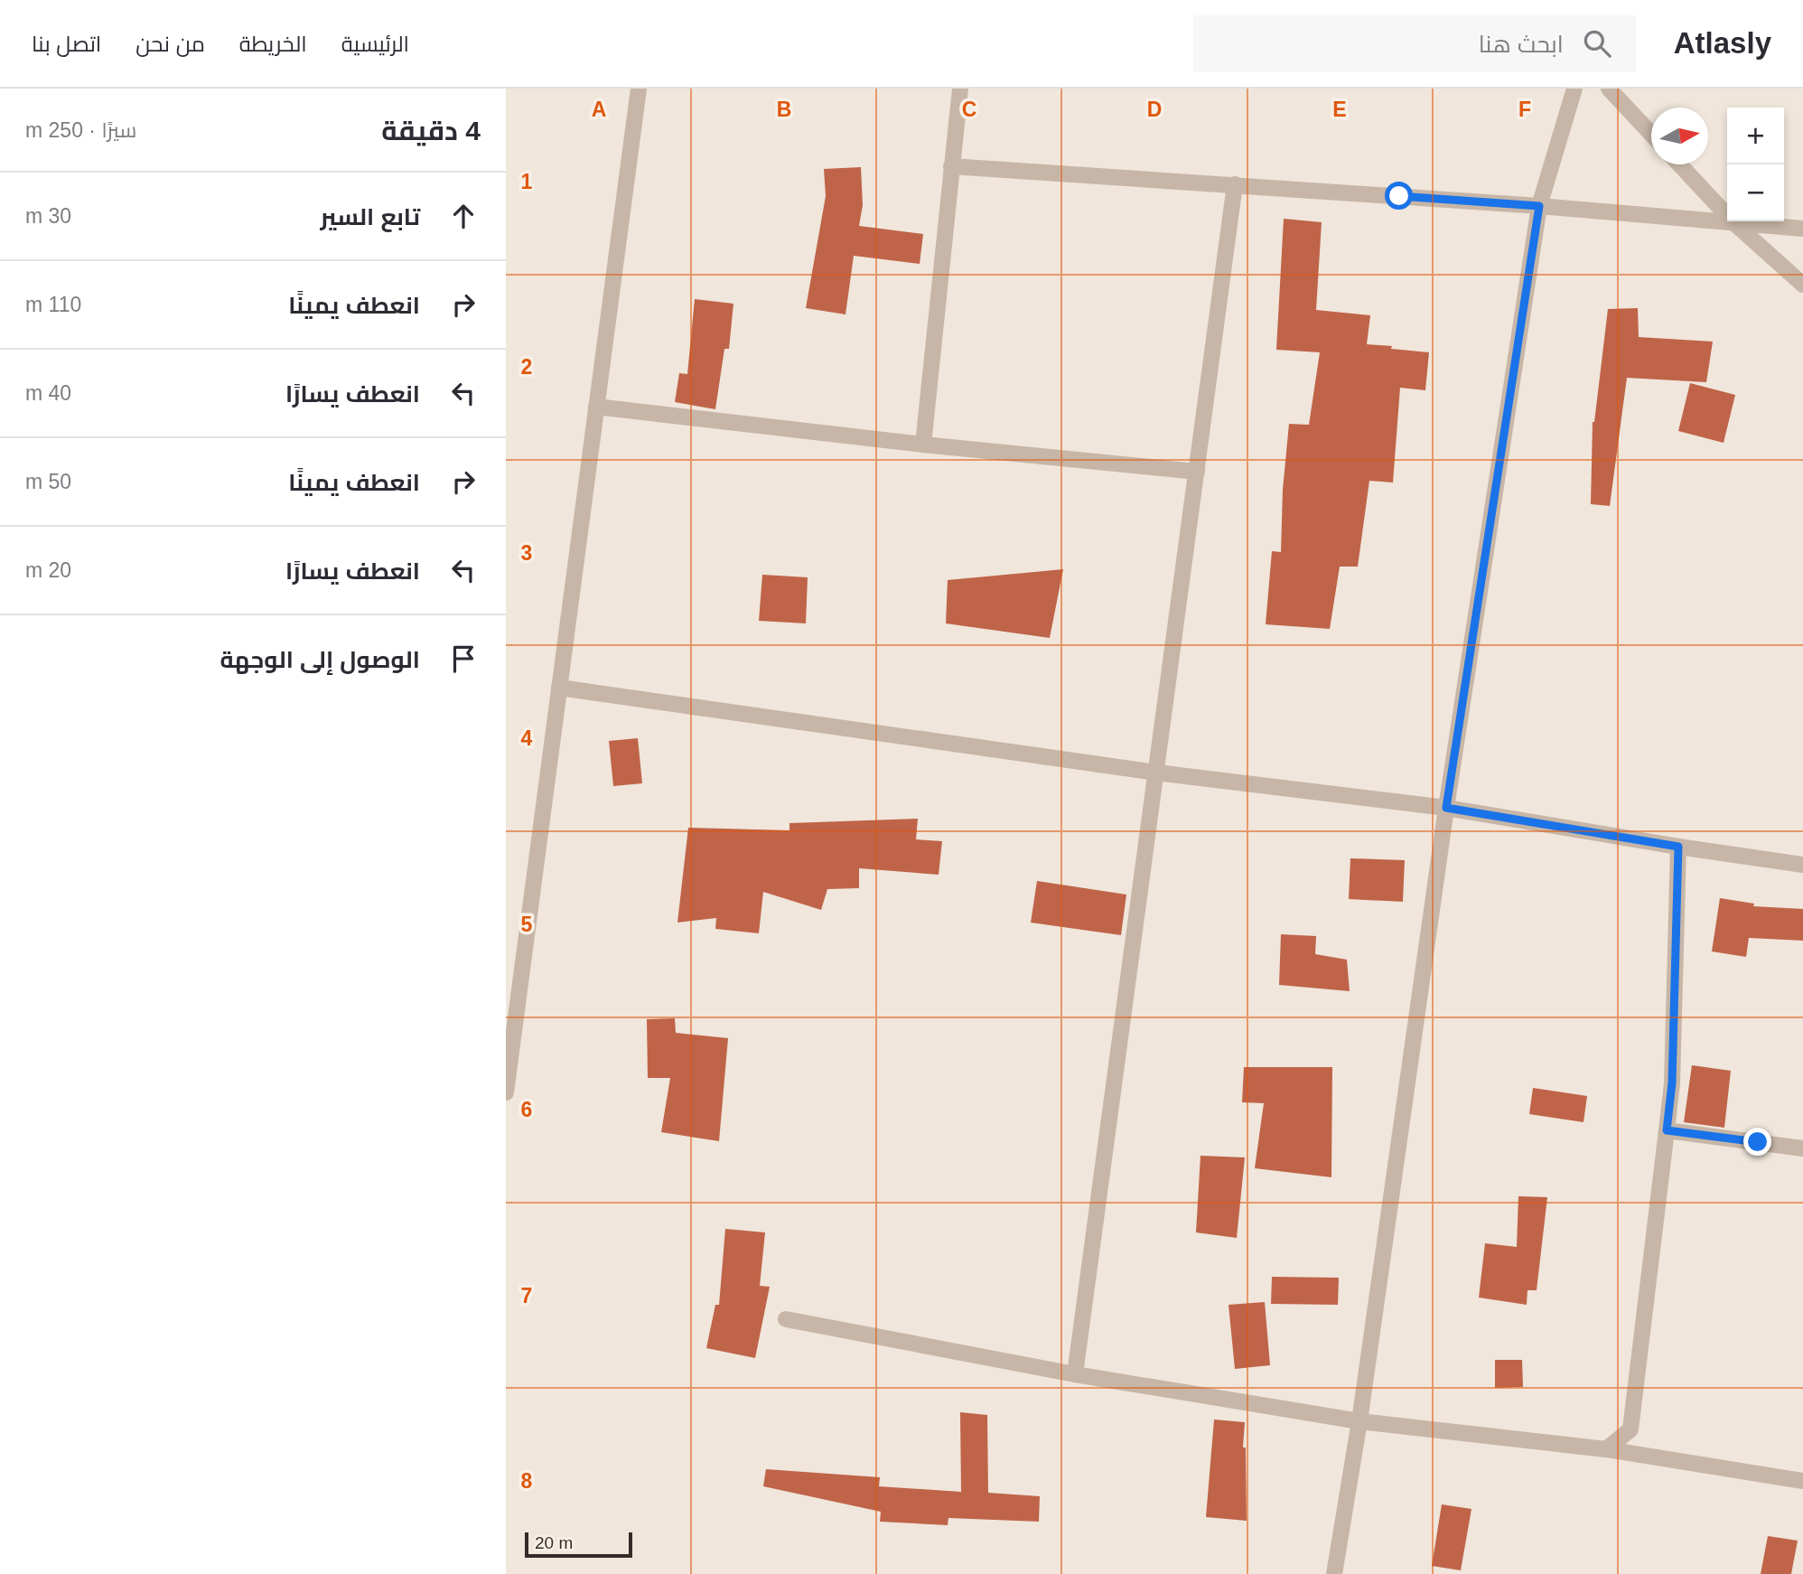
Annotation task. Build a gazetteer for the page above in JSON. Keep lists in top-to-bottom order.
{
  "scale_bar": "20 m",
  "north": "right",
  "page": {
    "header": "Atlasly",
    "search": "ابحث هنا",
    "nav": [
      "الرئيسية",
      "الخريطة",
      "من نحن",
      "اتصل بنا"
    ],
    "heading": ["4 دقيقة", "سيرًا · 250 m"],
    "map_buttons": ["+", "−"],
    "list": [
      ["تابع السير", "30 m"],
      ["انعطف يمينًا", "110 m"],
      ["انعطف يسارًا", "40 m"],
      ["انعطف يمينًا", "50 m"],
      ["انعطف يسارًا", "20 m"],
      "الوصول إلى الوجهة"
    ],
    "scale": "20 m"
  },
  "grid": {
    "columns": [
      "A",
      "B",
      "C",
      "D",
      "E",
      "F"
    ],
    "rows": [
      "1",
      "2",
      "3",
      "4",
      "5",
      "6",
      "7",
      "8"
    ]
  }
}
